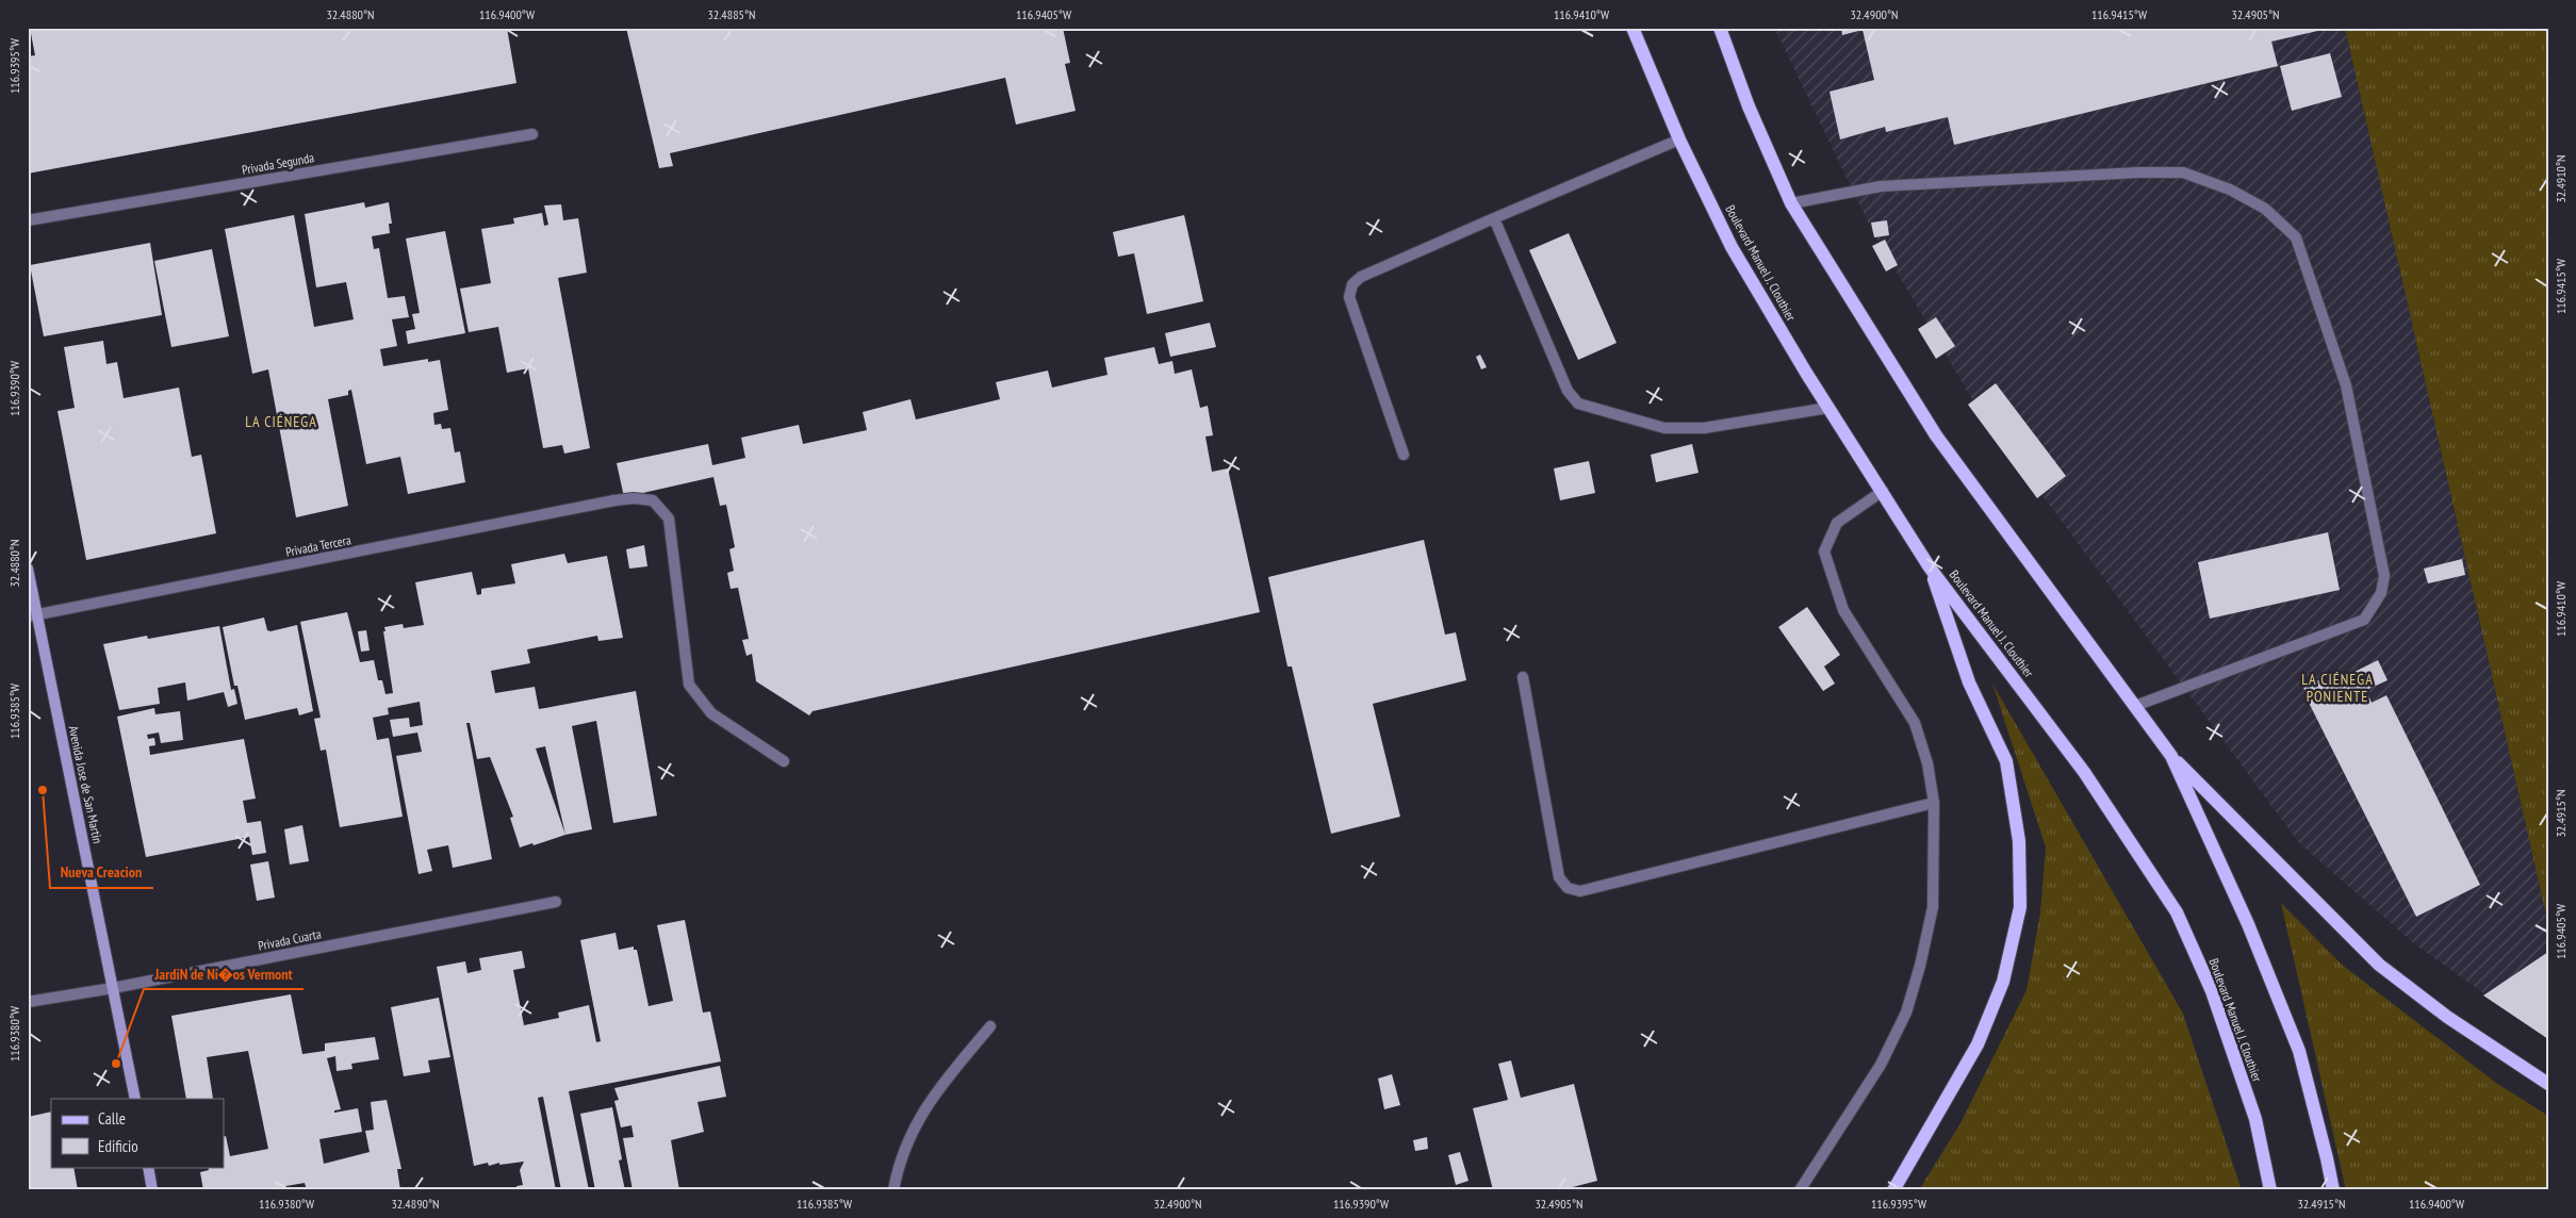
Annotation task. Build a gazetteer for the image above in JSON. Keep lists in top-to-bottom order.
{
  "streets": {
    "main road": ["Boulevard Manuel J. Clouthier", "Avenida Jose de San Martin"],
    "street": ["Privada Segunda", "Privada Tercera", "Privada Cuarta"]
  },
  "crossings": [
    ["Privada Tercera", "Avenida Jose de San Martin"],
    ["Avenida Jose de San Martin", "Privada Cuarta"]
  ],
  "districts": ["LA CIÉNEGA", "LA CIÉNEGA PONIENTE"],
  "places": ["Nueva Creacion", "JardiN de Ni�os Vermont"],
  "legend": ["Calle", "Edificio"],
  "coordinates": [
    "32.4880°N",
    "116.9400°W",
    "32.4885°N",
    "116.9405°W",
    "116.9410°W",
    "32.4900°N",
    "116.9415°W",
    "32.4905°N",
    "116.9395°W",
    "32.4910°N",
    "116.9390°W",
    "116.9385°W",
    "32.4915°N",
    "116.9380°W",
    "32.4890°N"
  ]
}
